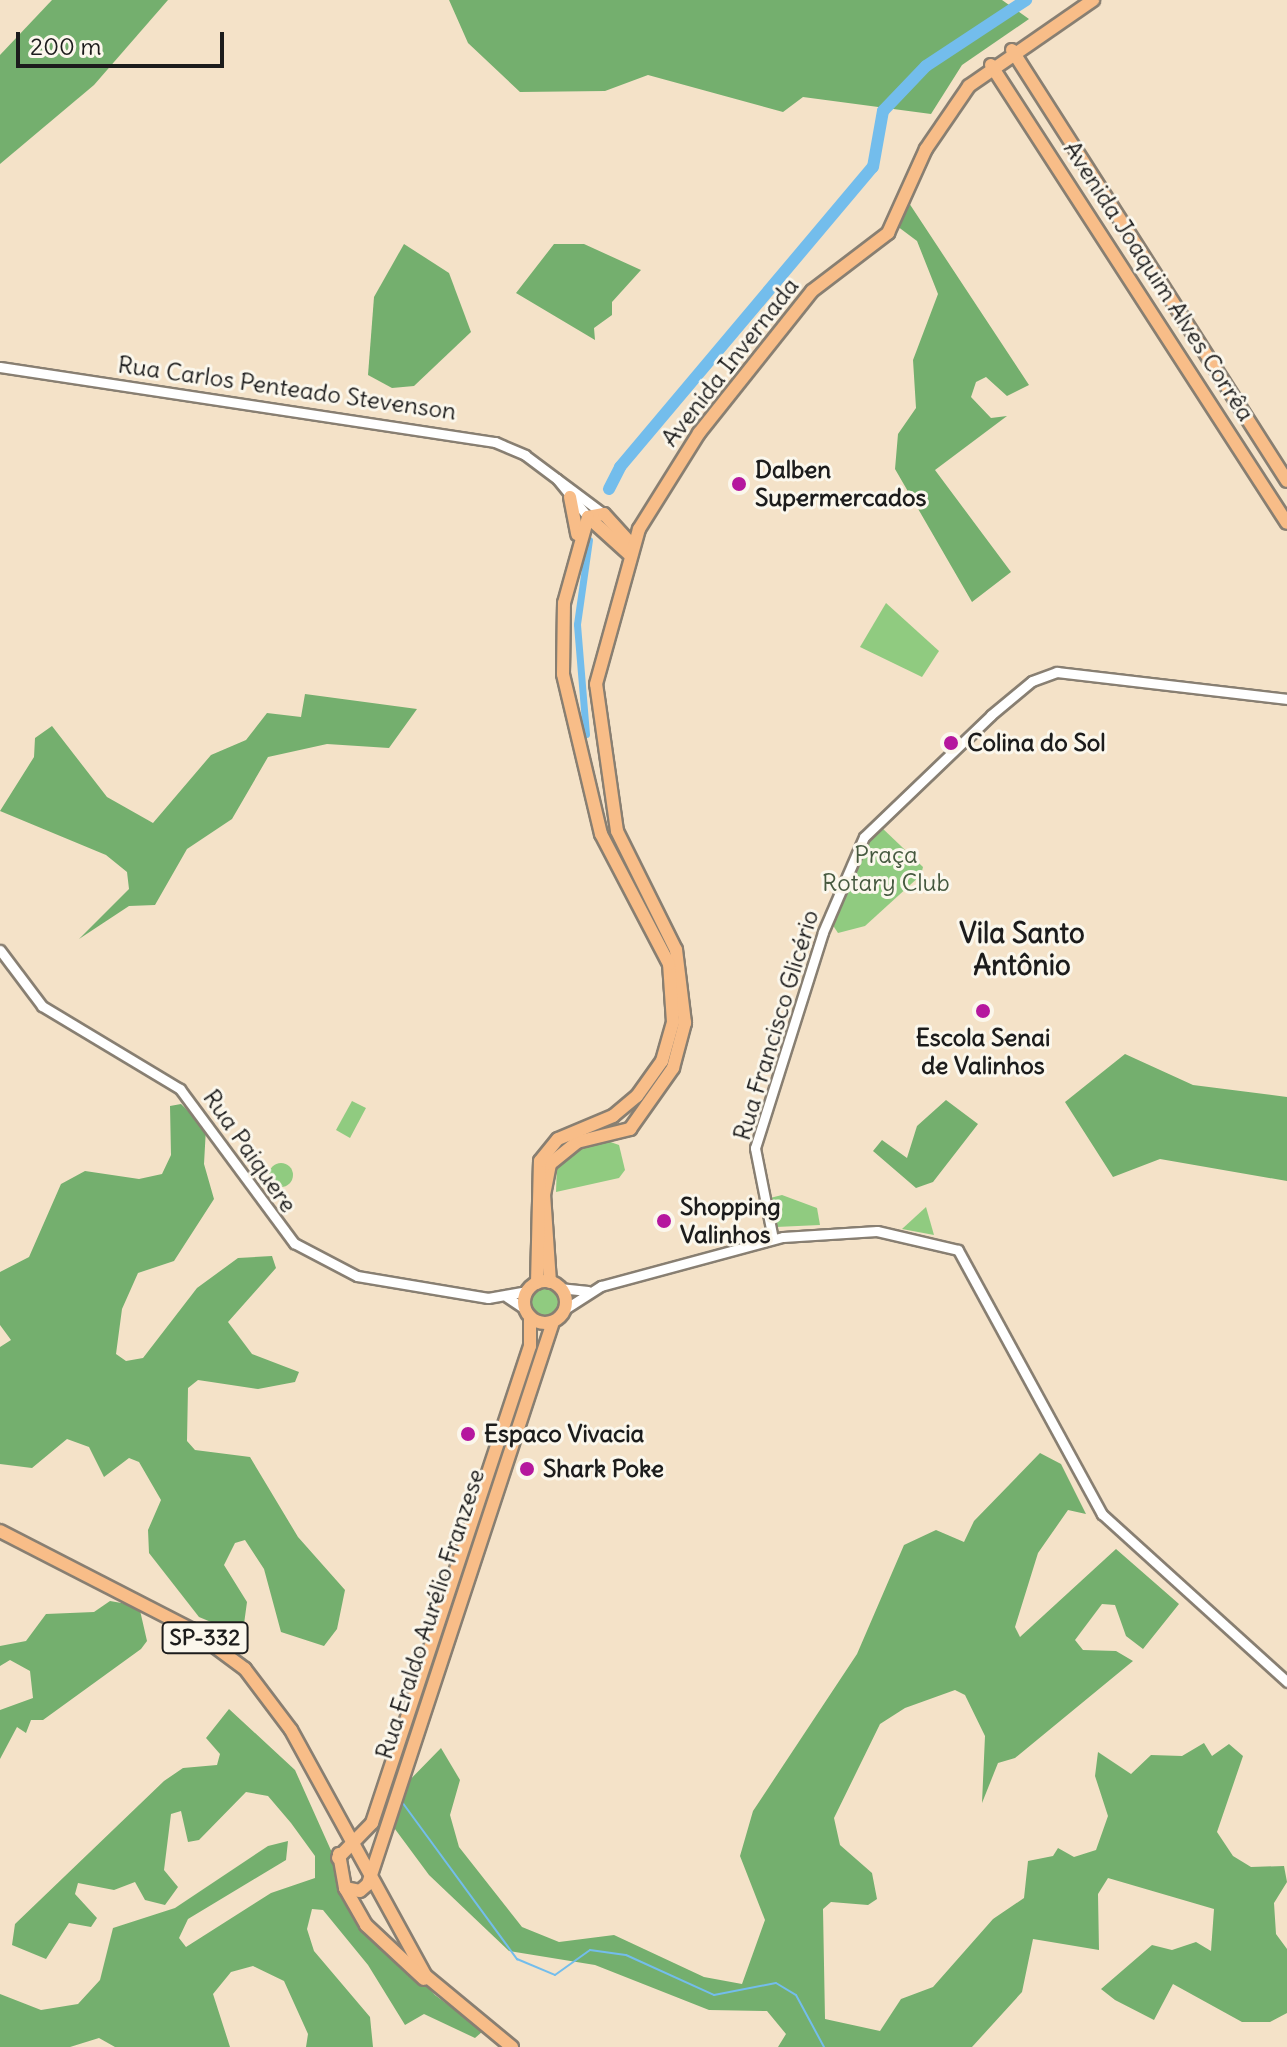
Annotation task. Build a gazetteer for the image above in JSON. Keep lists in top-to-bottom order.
{
  "streets": {
    "main road": [
      "Avenida Joaquim Alves Corrêa",
      "Avenida Invernada",
      "Rua Carlos Penteado Stevenson",
      "Rua Eraldo Aurélio Franzese",
      "SP-332"
    ],
    "street": ["Rua Francisco Glicério", "Rua Paiquere"]
  },
  "crossings": [
    ["Avenida Joaquim Alves Corrêa", "Avenida Invernada"],
    ["Avenida Invernada", "Rua Carlos Penteado Stevenson"],
    ["Rua Francisco Glicério", "Rua Paiquere"],
    ["Rua Paiquere", "Rua Eraldo Aurélio Franzese"],
    ["Rua Eraldo Aurélio Franzese", "SP-332"]
  ],
  "districts": ["Vila Santo Antônio"],
  "parks": ["Praça Rotary Club"],
  "places": [
    "Dalben Supermercados",
    "Colina do Sol",
    "Escola Senai de Valinhos",
    "Shopping Valinhos",
    "Espaco Vivacia",
    "Shark Poke"
  ],
  "scale_bar": "200 m"
}
